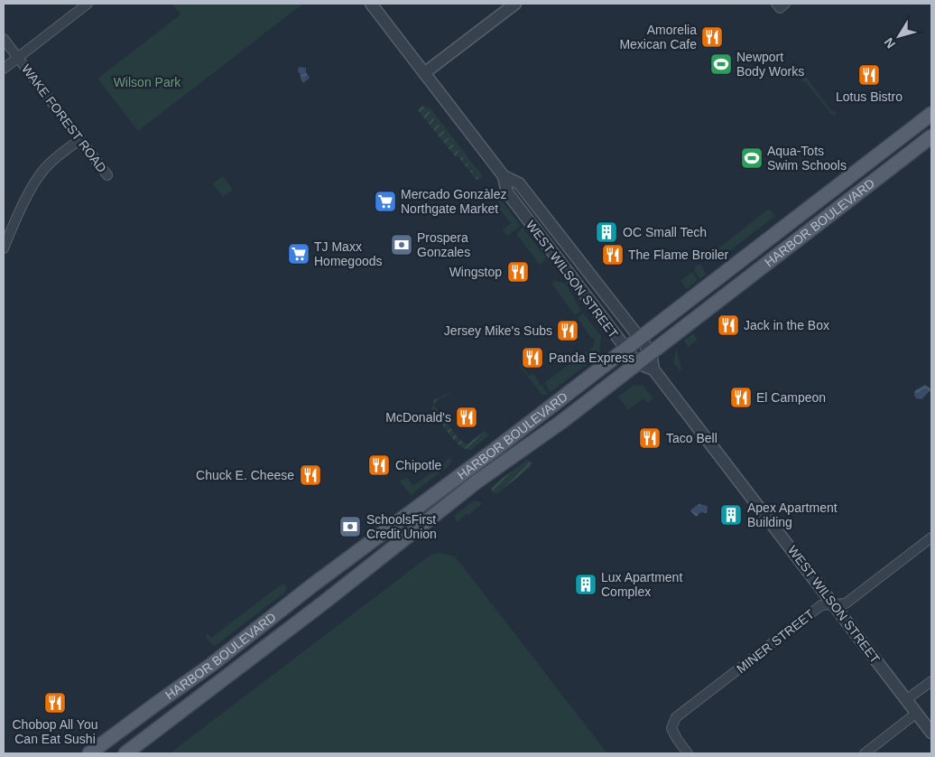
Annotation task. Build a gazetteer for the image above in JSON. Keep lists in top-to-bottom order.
{
  "streets": {
    "main road": ["HARBOR BOULEVARD"],
    "street": ["WAKE FOREST ROAD", "WEST WILSON STREET", "MINER STREET"]
  },
  "crossings": [
    ["HARBOR BOULEVARD", "WEST WILSON STREET"],
    ["WEST WILSON STREET", "MINER STREET"]
  ],
  "parks": ["Wilson Park"],
  "places": {
    "restaurant": [
      "Amorelia Mexican Cafe",
      "Lotus Bistro",
      "The Flame Broiler",
      "Wingstop",
      "Jack in the Box",
      "Jersey Mike's Subs",
      "Panda Express",
      "El Campeon",
      "McDonald's",
      "Taco Bell",
      "Chipotle",
      "Chuck E. Cheese",
      "Chobop All You Can Eat Sushi"
    ],
    "sports": ["Newport Body Works", "Aqua-Tots Swim Schools"],
    "supermarket": ["Mercado Gonzàlez Northgate Market", "TJ Maxx Homegoods"],
    "building": ["OC Small Tech", "Apex Apartment Building", "Lux Apartment Complex"],
    "bank": ["Prospera Gonzales", "SchoolsFirst Credit Union"]
  },
  "north": "bottom left"
}
